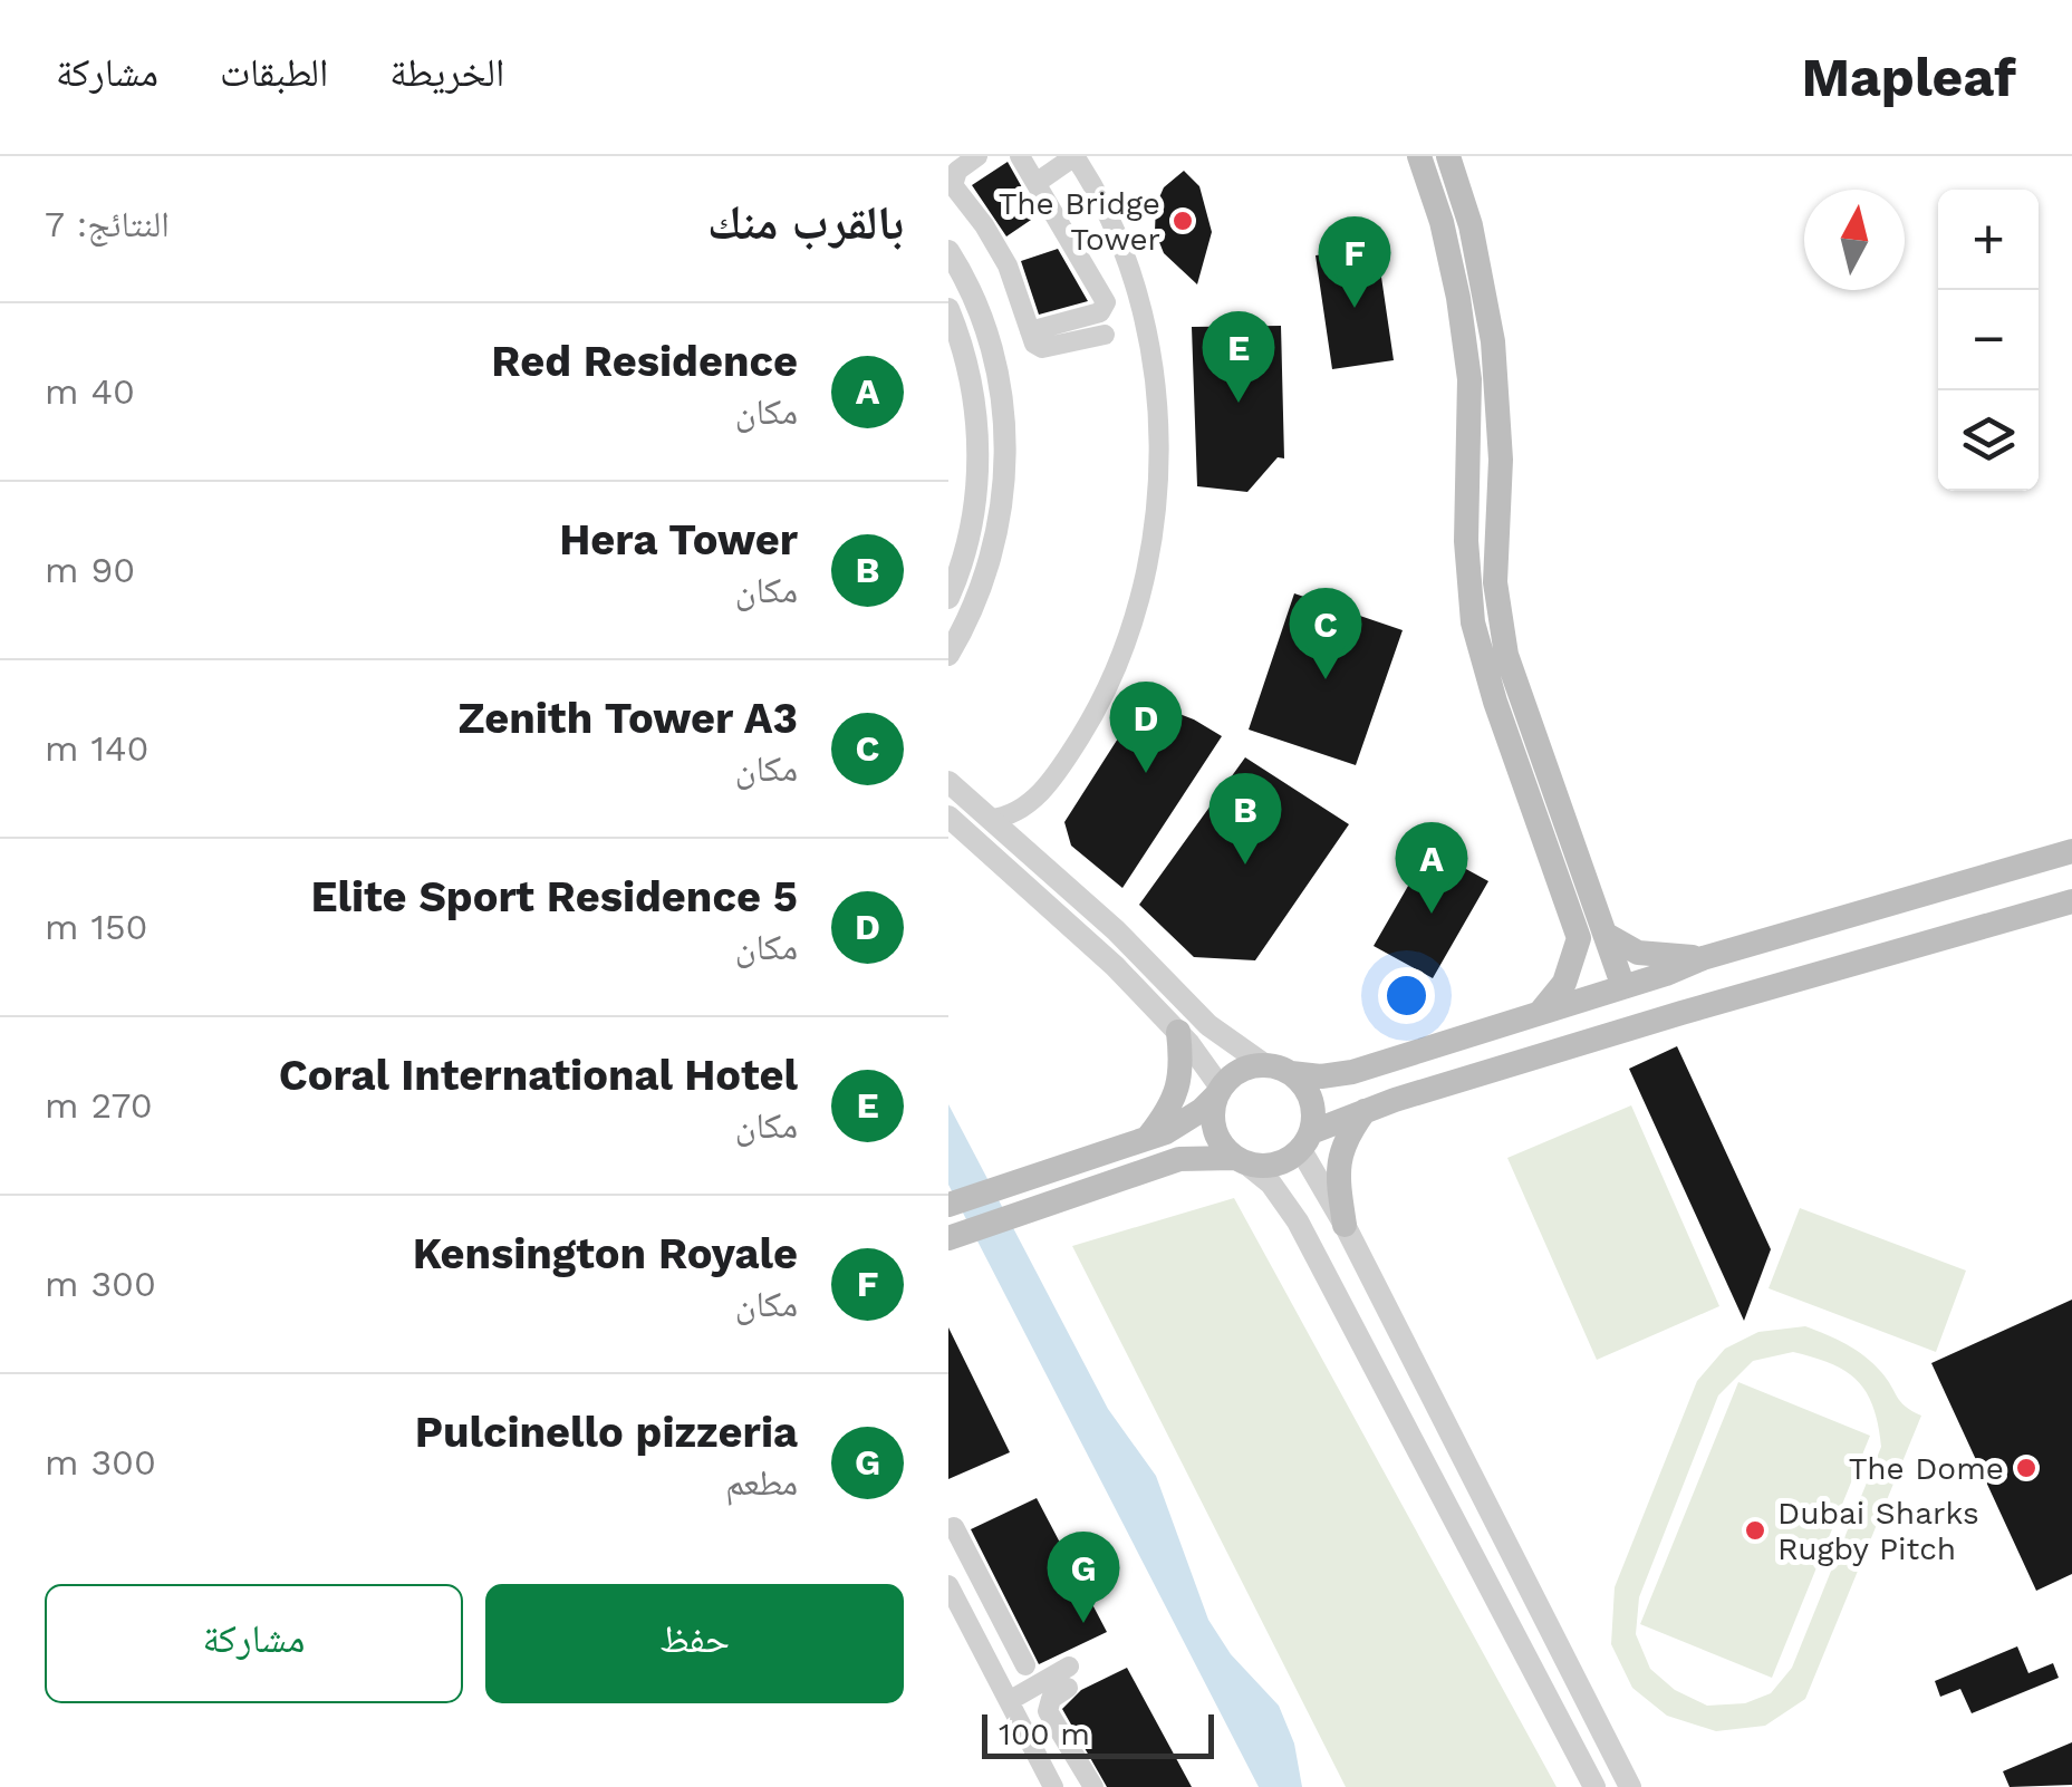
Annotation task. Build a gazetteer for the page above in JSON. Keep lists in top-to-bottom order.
{
  "places": ["The Bridge Tower", "The Dome", "Dubai Sharks Rugby Pitch"],
  "scale_bar": "100 m",
  "north": "top",
  "page": {
    "header": "Mapleaf",
    "nav": ["الخريطة", "الطبقات", "مشاركة"],
    "heading": ["بالقرب منك", "النتائج: 7"],
    "map_buttons": ["+", "−"],
    "pins": [
      "F",
      "E",
      "C",
      "D",
      "B",
      "A",
      "G"
    ],
    "list": [
      {
        "mark": "A",
        "name": "Red Residence",
        "note": "مكان",
        "value": "40 m"
      },
      {
        "mark": "B",
        "name": "Hera Tower",
        "note": "مكان",
        "value": "90 m"
      },
      {
        "mark": "C",
        "name": "Zenith Tower A3",
        "note": "مكان",
        "value": "140 m"
      },
      {
        "mark": "D",
        "name": "Elite Sport Residence 5",
        "note": "مكان",
        "value": "150 m"
      },
      {
        "mark": "E",
        "name": "Coral International Hotel",
        "note": "مكان",
        "value": "270 m"
      },
      {
        "mark": "F",
        "name": "Kensington Royale",
        "note": "مكان",
        "value": "300 m"
      },
      {
        "mark": "G",
        "name": "Pulcinello pizzeria",
        "note": "مطعم",
        "value": "300 m"
      }
    ],
    "buttons": ["حفظ", "مشاركة"],
    "scale": "100 m"
  }
}
